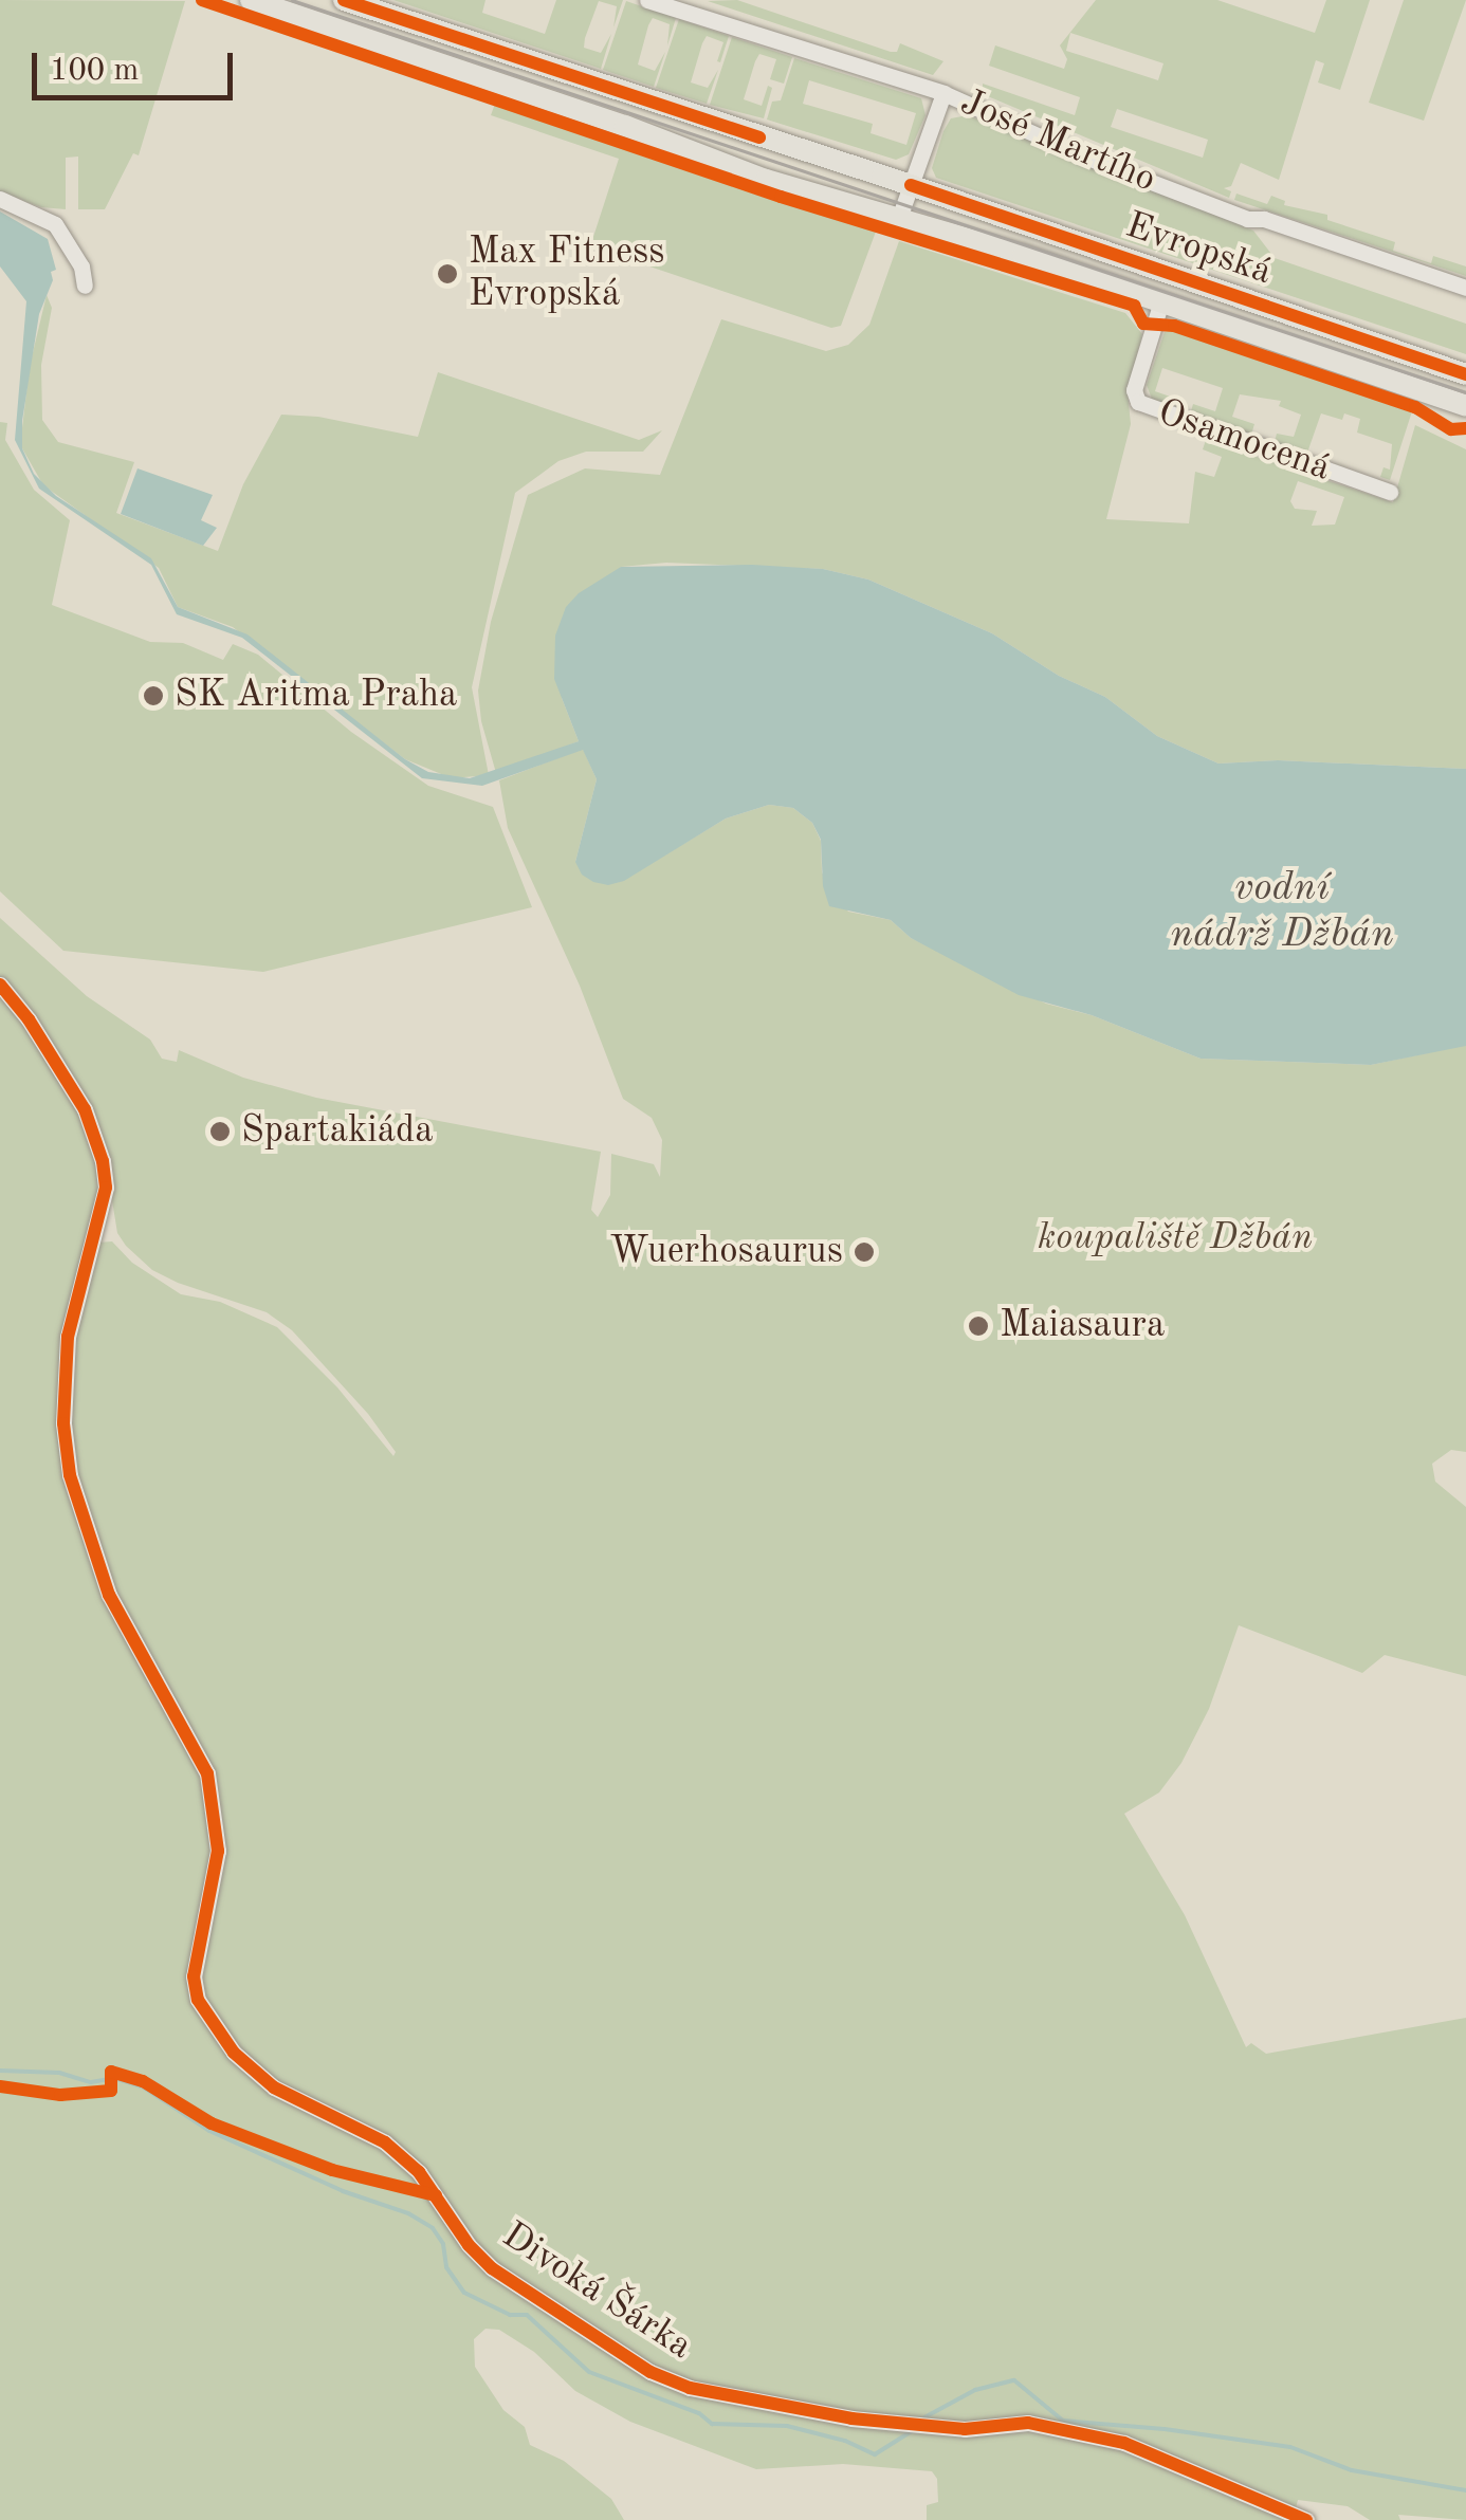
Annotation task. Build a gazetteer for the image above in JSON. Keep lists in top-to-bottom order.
{
  "streets": {
    "main road": ["Evropská"],
    "street": ["José Martího", "Osamocená", "Divoká Šárka"]
  },
  "crossings": [
    ["Evropská", "Osamocená"]
  ],
  "water": ["vodní nádrž Džbán"],
  "parks": ["koupaliště Džbán"],
  "places": [
    "Max Fitness Evropská",
    "SK Aritma Praha",
    "Spartakiáda",
    "Wuerhosaurus",
    "Maiasaura"
  ],
  "scale_bar": "100 m"
}
